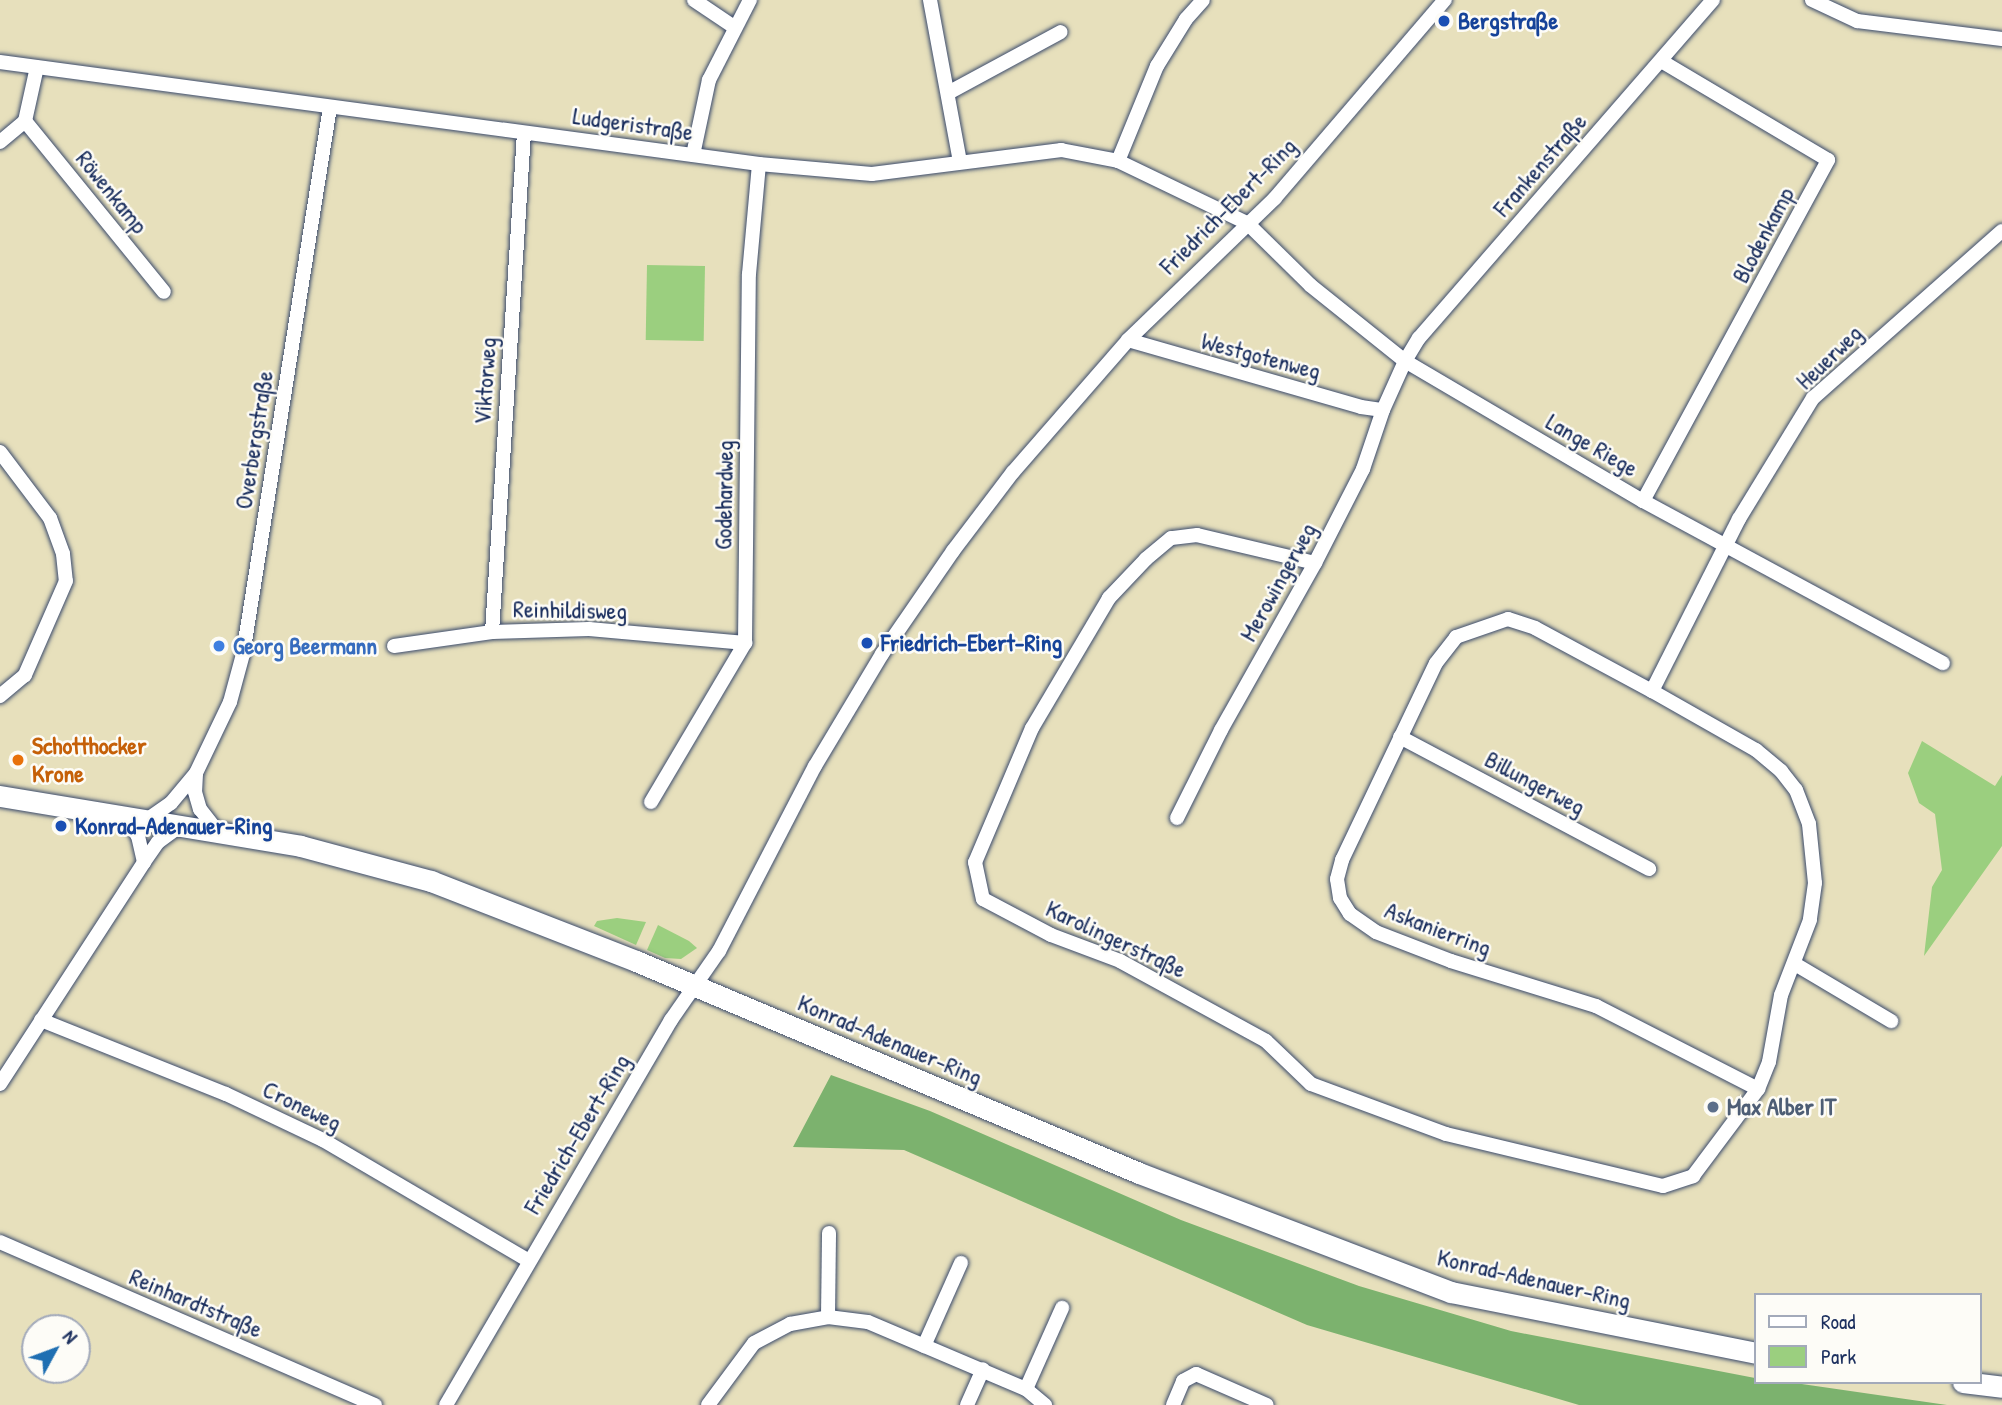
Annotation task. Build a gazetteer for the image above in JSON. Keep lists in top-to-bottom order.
{
  "streets": {
    "main road": ["Konrad-Adenauer-Ring"],
    "street": [
      "Ludgeristraße",
      "Frankenstraße",
      "Röwenkamp",
      "Friedrich-Ebert-Ring",
      "Blodenkamp",
      "Westgotenweg",
      "Heuerweg",
      "Viktorweg",
      "Overbergstraße",
      "Lange Riege",
      "Godehardweg",
      "Merowingerweg",
      "Reinhildisweg",
      "Billungerweg",
      "Askanierring",
      "Karolingerstraße",
      "Croneweg",
      "Reinhardtstraße"
    ]
  },
  "crossings": [
    ["Ludgeristraße", "Friedrich-Ebert-Ring"],
    ["Ludgeristraße", "Viktorweg"],
    ["Ludgeristraße", "Overbergstraße"],
    ["Ludgeristraße", "Lange Riege"],
    ["Ludgeristraße", "Godehardweg"],
    ["Frankenstraße", "Blodenkamp"],
    ["Frankenstraße", "Lange Riege"],
    ["Frankenstraße", "Merowingerweg"],
    ["Friedrich-Ebert-Ring", "Westgotenweg"],
    ["Friedrich-Ebert-Ring", "Lange Riege"],
    ["Friedrich-Ebert-Ring", "Konrad-Adenauer-Ring"],
    ["Friedrich-Ebert-Ring", "Croneweg"],
    ["Blodenkamp", "Lange Riege"],
    ["Westgotenweg", "Merowingerweg"],
    ["Heuerweg", "Lange Riege"],
    ["Viktorweg", "Reinhildisweg"],
    ["Overbergstraße", "Konrad-Adenauer-Ring"],
    ["Lange Riege", "Merowingerweg"],
    ["Godehardweg", "Reinhildisweg"],
    ["Merowingerweg", "Karolingerstraße"],
    ["Billungerweg", "Askanierring"],
    ["Askanierring", "Karolingerstraße"]
  ],
  "places": [
    "Bergstraße",
    "Friedrich-Ebert-Ring",
    "Georg Beermann",
    "Schotthocker Krone",
    "Konrad-Adenauer-Ring",
    "Max Alber IT"
  ],
  "legend": ["Road", "Park"],
  "north": "top right"
}
